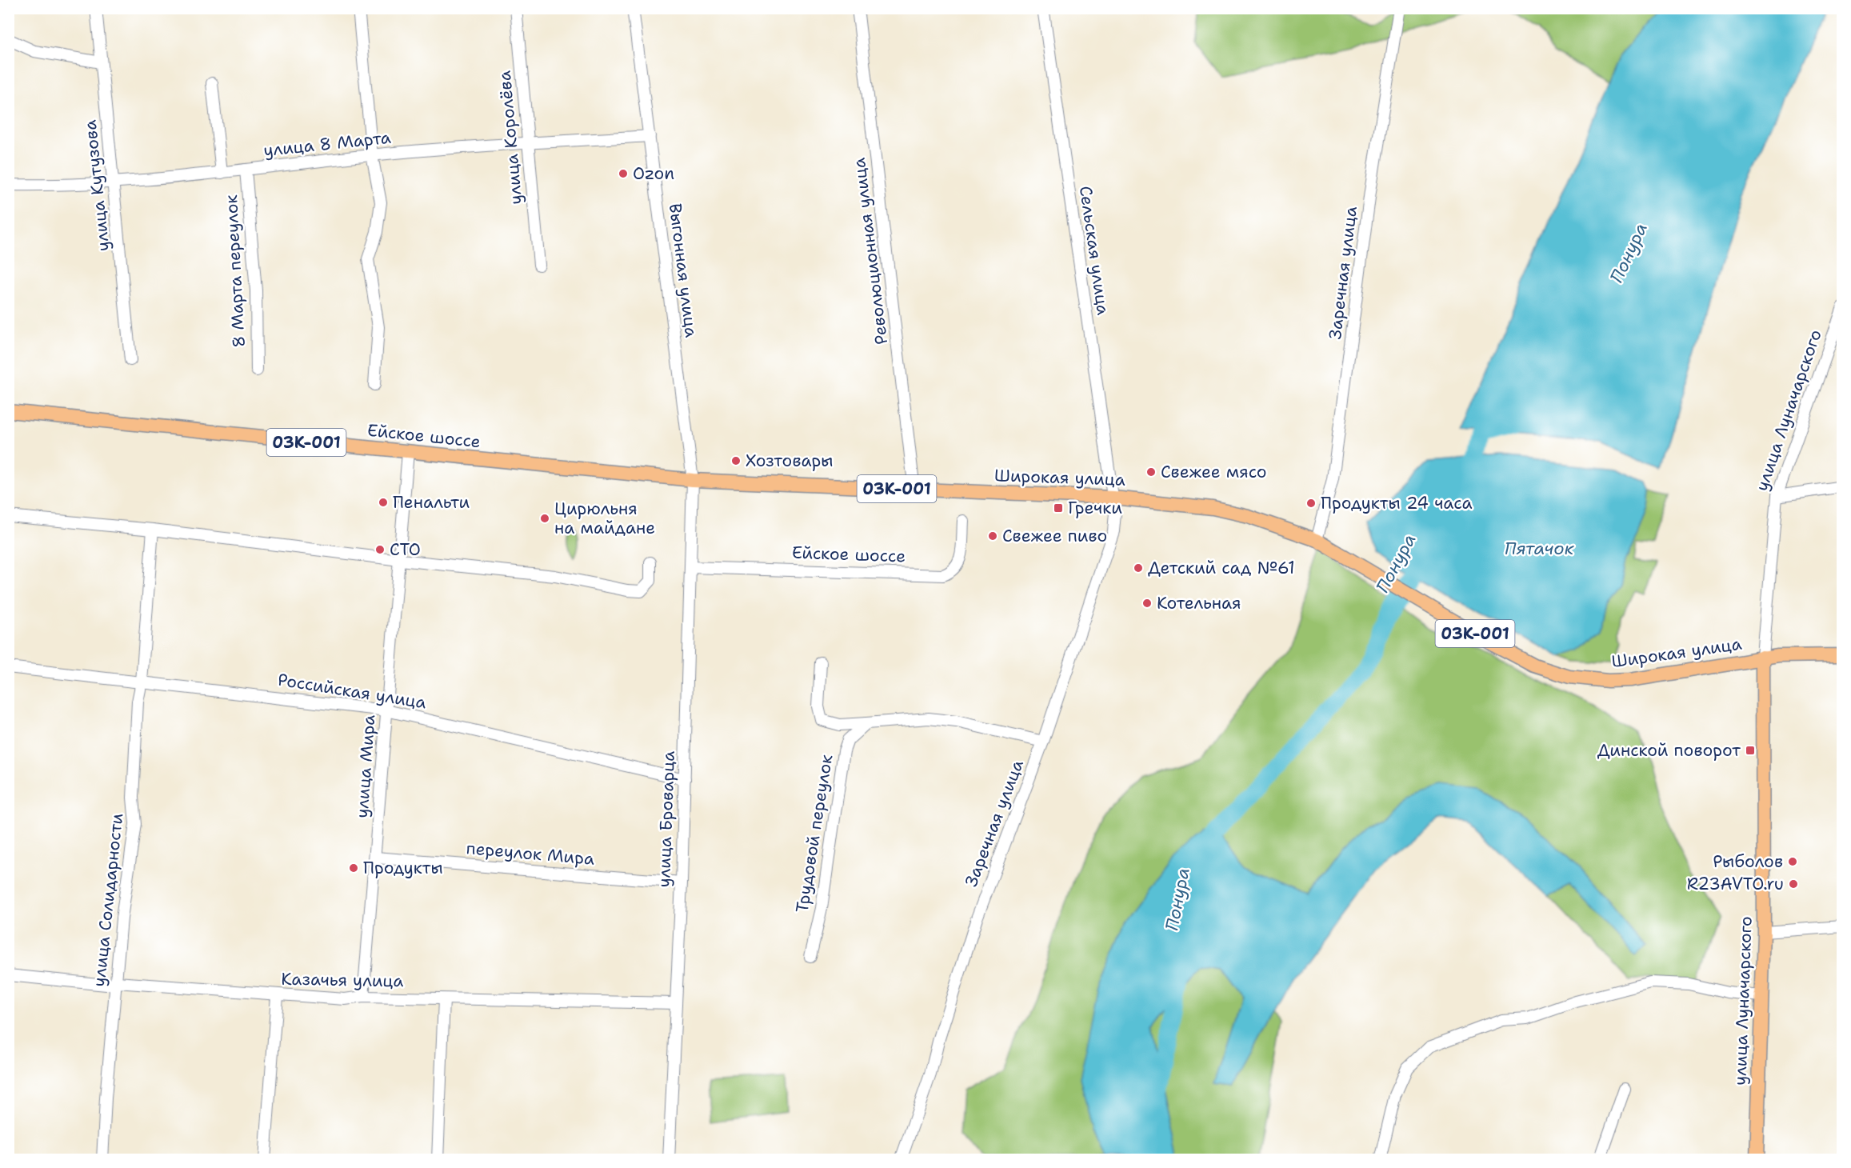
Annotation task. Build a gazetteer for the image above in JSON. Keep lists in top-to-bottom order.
{
  "streets": {
    "main road": [
      "улица Луначарского",
      "Ейское шоссе",
      "03К-001",
      "Широкая улица"
    ],
    "street": [
      "улица Королёва",
      "улица 8 Марта",
      "улица Кутузова",
      "Сельская улица",
      "Революционная улица",
      "Выгонная улица",
      "8 Марта переулок",
      "Заречная улица",
      "Российская улица",
      "улица Мира",
      "улица Броварца",
      "Трудовой переулок",
      "переулок Мира",
      "улица Солидарности",
      "Казачья улица"
    ]
  },
  "crossings": [
    ["улица Королёва", "улица 8 Марта"],
    ["улица 8 Марта", "улица Кутузова"],
    ["улица 8 Марта", "Выгонная улица"],
    ["улица 8 Марта", "8 Марта переулок"],
    ["Сельская улица", "Заречная улица"],
    ["Сельская улица", "Широкая улица"],
    ["Революционная улица", "Широкая улица"],
    ["Выгонная улица", "Ейское шоссе"],
    ["Выгонная улица", "Широкая улица"],
    ["Выгонная улица", "улица Броварца"],
    ["Заречная улица", "Широкая улица"],
    ["улица Луначарского", "Широкая улица"],
    ["Ейское шоссе", "Широкая улица"],
    ["Ейское шоссе", "улица Мира"],
    ["Ейское шоссе", "улица Броварца"],
    ["Широкая улица", "улица Броварца"],
    ["Российская улица", "улица Мира"],
    ["Российская улица", "улица Броварца"],
    ["Российская улица", "улица Солидарности"],
    ["улица Мира", "переулок Мира"],
    ["улица Мира", "Казачья улица"],
    ["улица Броварца", "переулок Мира"],
    ["улица Броварца", "Казачья улица"],
    ["улица Солидарности", "Казачья улица"]
  ],
  "water": ["Понура", "Пятачок"],
  "places": {
    "other": [
      "Ozon",
      "Хозтовары",
      "Свежее мясо",
      "Пенальти",
      "Продукты 24 часа",
      "Цирюльня на майдане",
      "Свежее пиво",
      "СТО",
      "Детский сад №61",
      "Котельная",
      "Рыболов",
      "Продукты",
      "R23AVTO.ru"
    ],
    "transit": ["Гречки", "Динской поворот"]
  }
}
